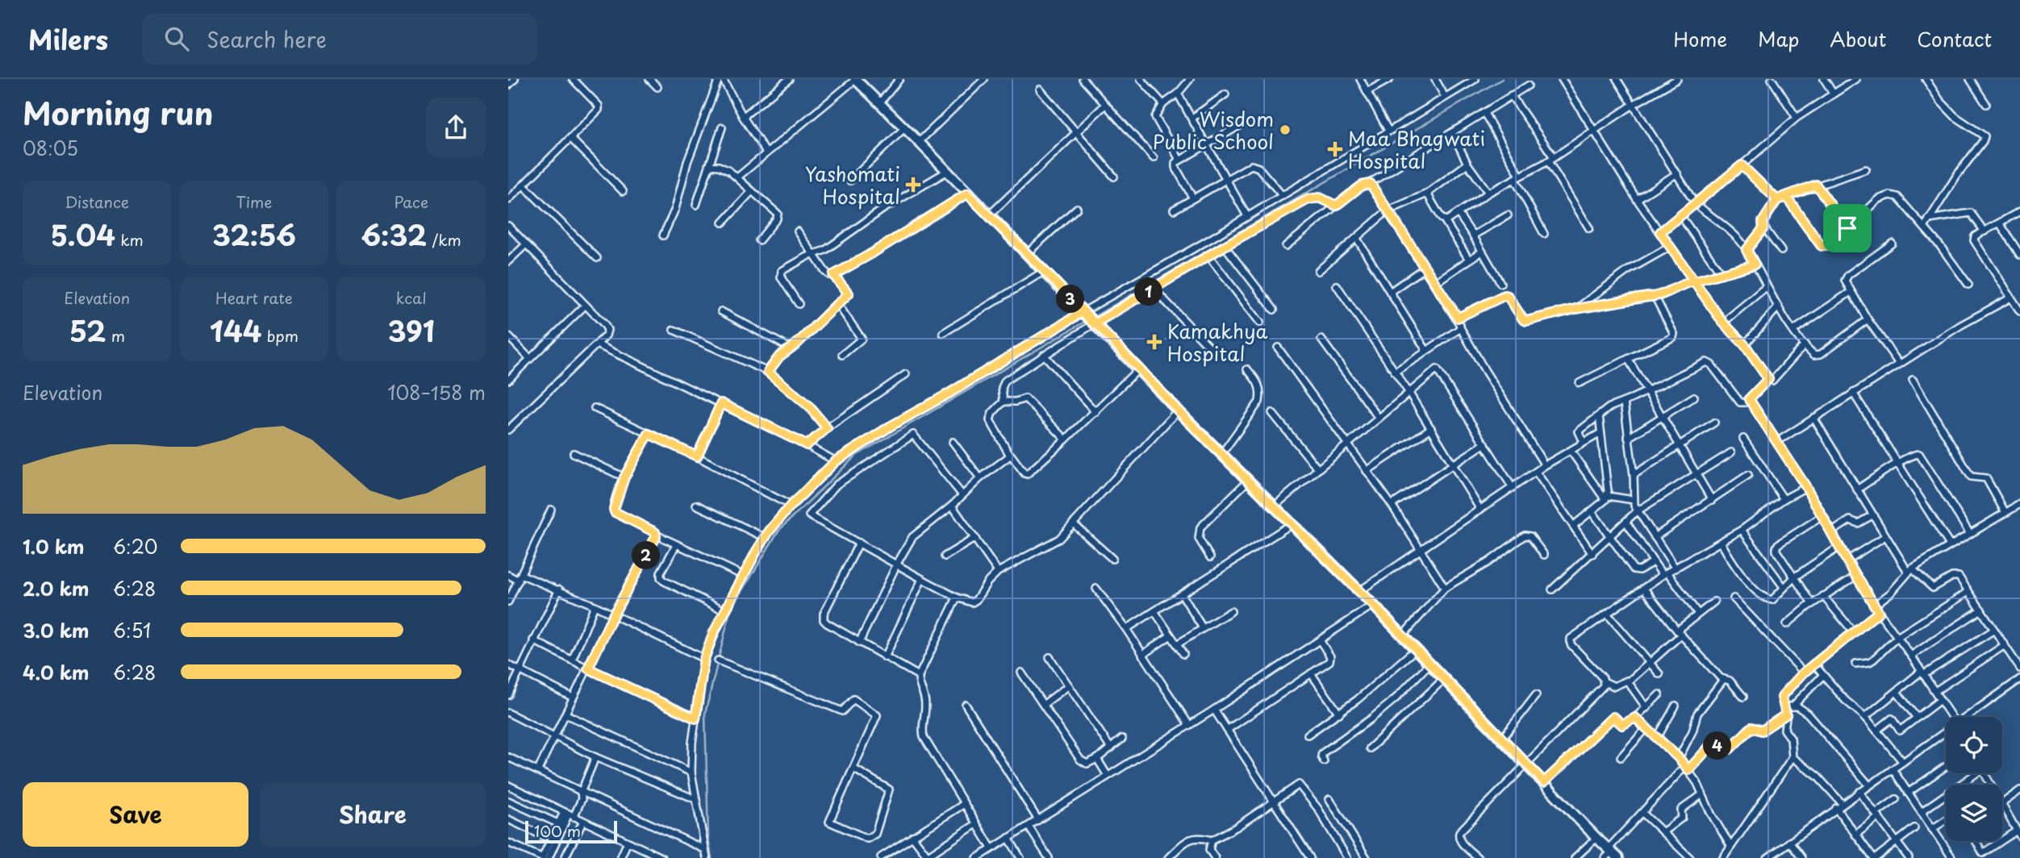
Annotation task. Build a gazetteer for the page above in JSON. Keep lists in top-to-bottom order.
{
  "places": {
    "other": ["Wisdom Public School"],
    "health": ["Maa Bhagwati Hospital", "Yashomati Hospital", "Kamakhya Hospital"]
  },
  "scale_bar": "100 m",
  "page": {
    "header": "Milers",
    "search": "Search here",
    "nav": [
      "Home",
      "Map",
      "About",
      "Contact"
    ],
    "heading": ["Morning run", "08:05"],
    "stats": [
      ["Distance", "5.04 km"],
      ["Time", "32:56"],
      ["Pace", "6:32 /km"],
      ["Elevation", "52 m"],
      ["Heart rate", "144 bpm"],
      ["kcal", "391"]
    ],
    "pins": [
      "1",
      "3",
      "2",
      "4"
    ],
    "chart": ["Elevation", "108–158 m"],
    "list": [
      {
        "name": "1.0 km",
        "note": "6:20"
      },
      {
        "name": "2.0 km",
        "note": "6:28"
      },
      {
        "name": "3.0 km",
        "note": "6:51"
      },
      {
        "name": "4.0 km",
        "note": "6:28"
      }
    ],
    "buttons": ["Save", "Share"],
    "scale": "100 m"
  }
}
